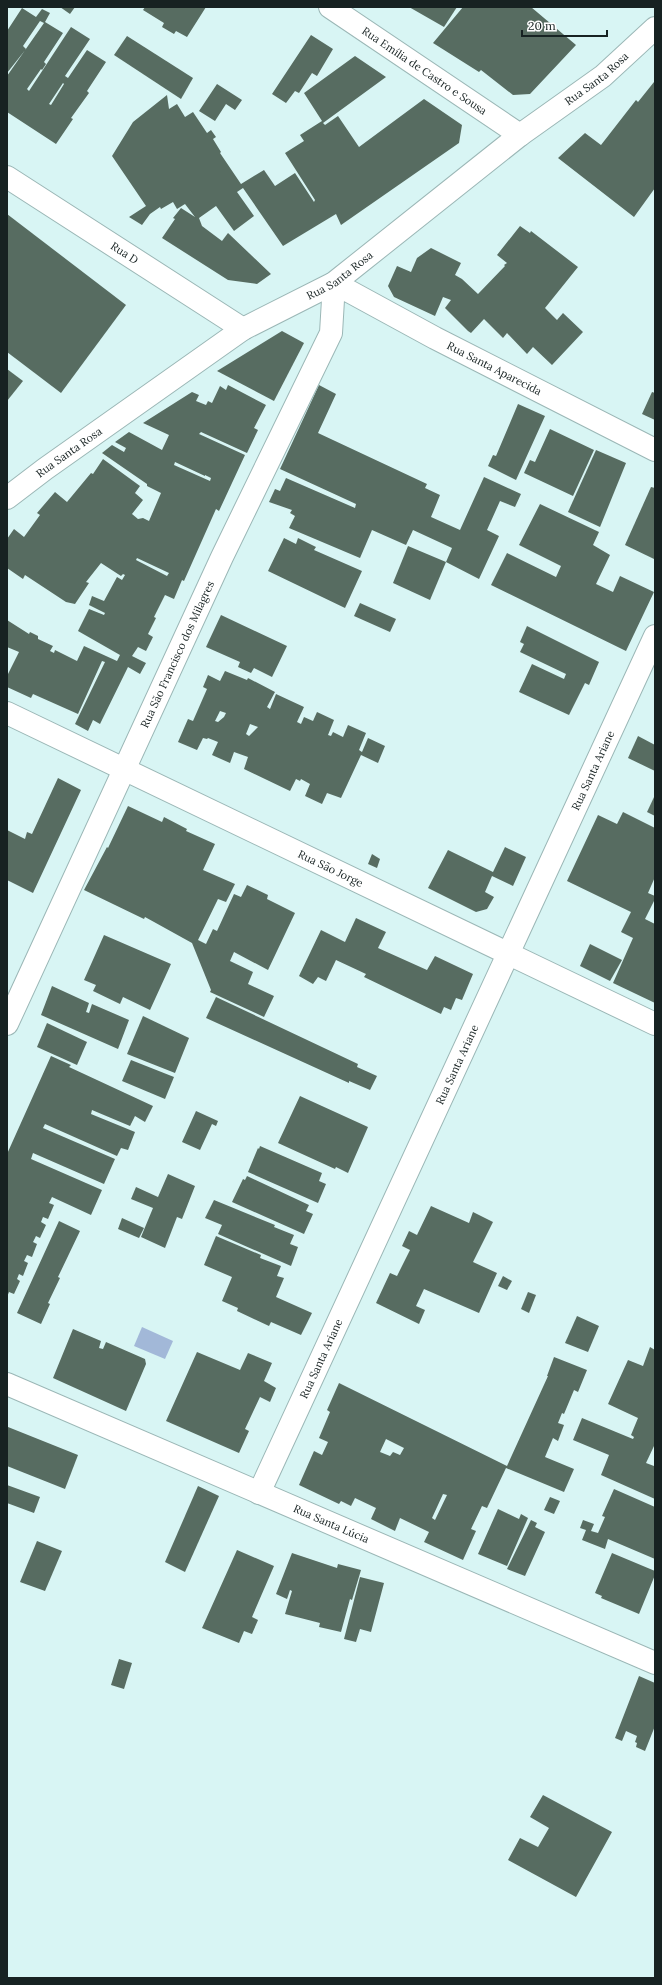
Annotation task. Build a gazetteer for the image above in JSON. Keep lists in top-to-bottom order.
{
  "streets": {
    "street": [
      "Rua Emília de Castro e Sousa",
      "Rua Santa Rosa",
      "Rua D",
      "Rua Santa Aparecida",
      "Rua São Francisco dos Milagres",
      "Rua Santa Ariane",
      "Rua São Jorge",
      "Rua Santa Lúcia"
    ]
  },
  "crossings": [
    ["Rua Emília de Castro e Sousa", "Rua Santa Rosa"],
    ["Rua Santa Rosa", "Rua D"],
    ["Rua Santa Rosa", "Rua Santa Aparecida"],
    ["Rua Santa Rosa", "Rua São Francisco dos Milagres"],
    ["Rua Santa Aparecida", "Rua São Francisco dos Milagres"],
    ["Rua São Francisco dos Milagres", "Rua São Jorge"],
    ["Rua Santa Ariane", "Rua São Jorge"],
    ["Rua Santa Ariane", "Rua Santa Lúcia"]
  ],
  "scale_bar": "20 m"
}
